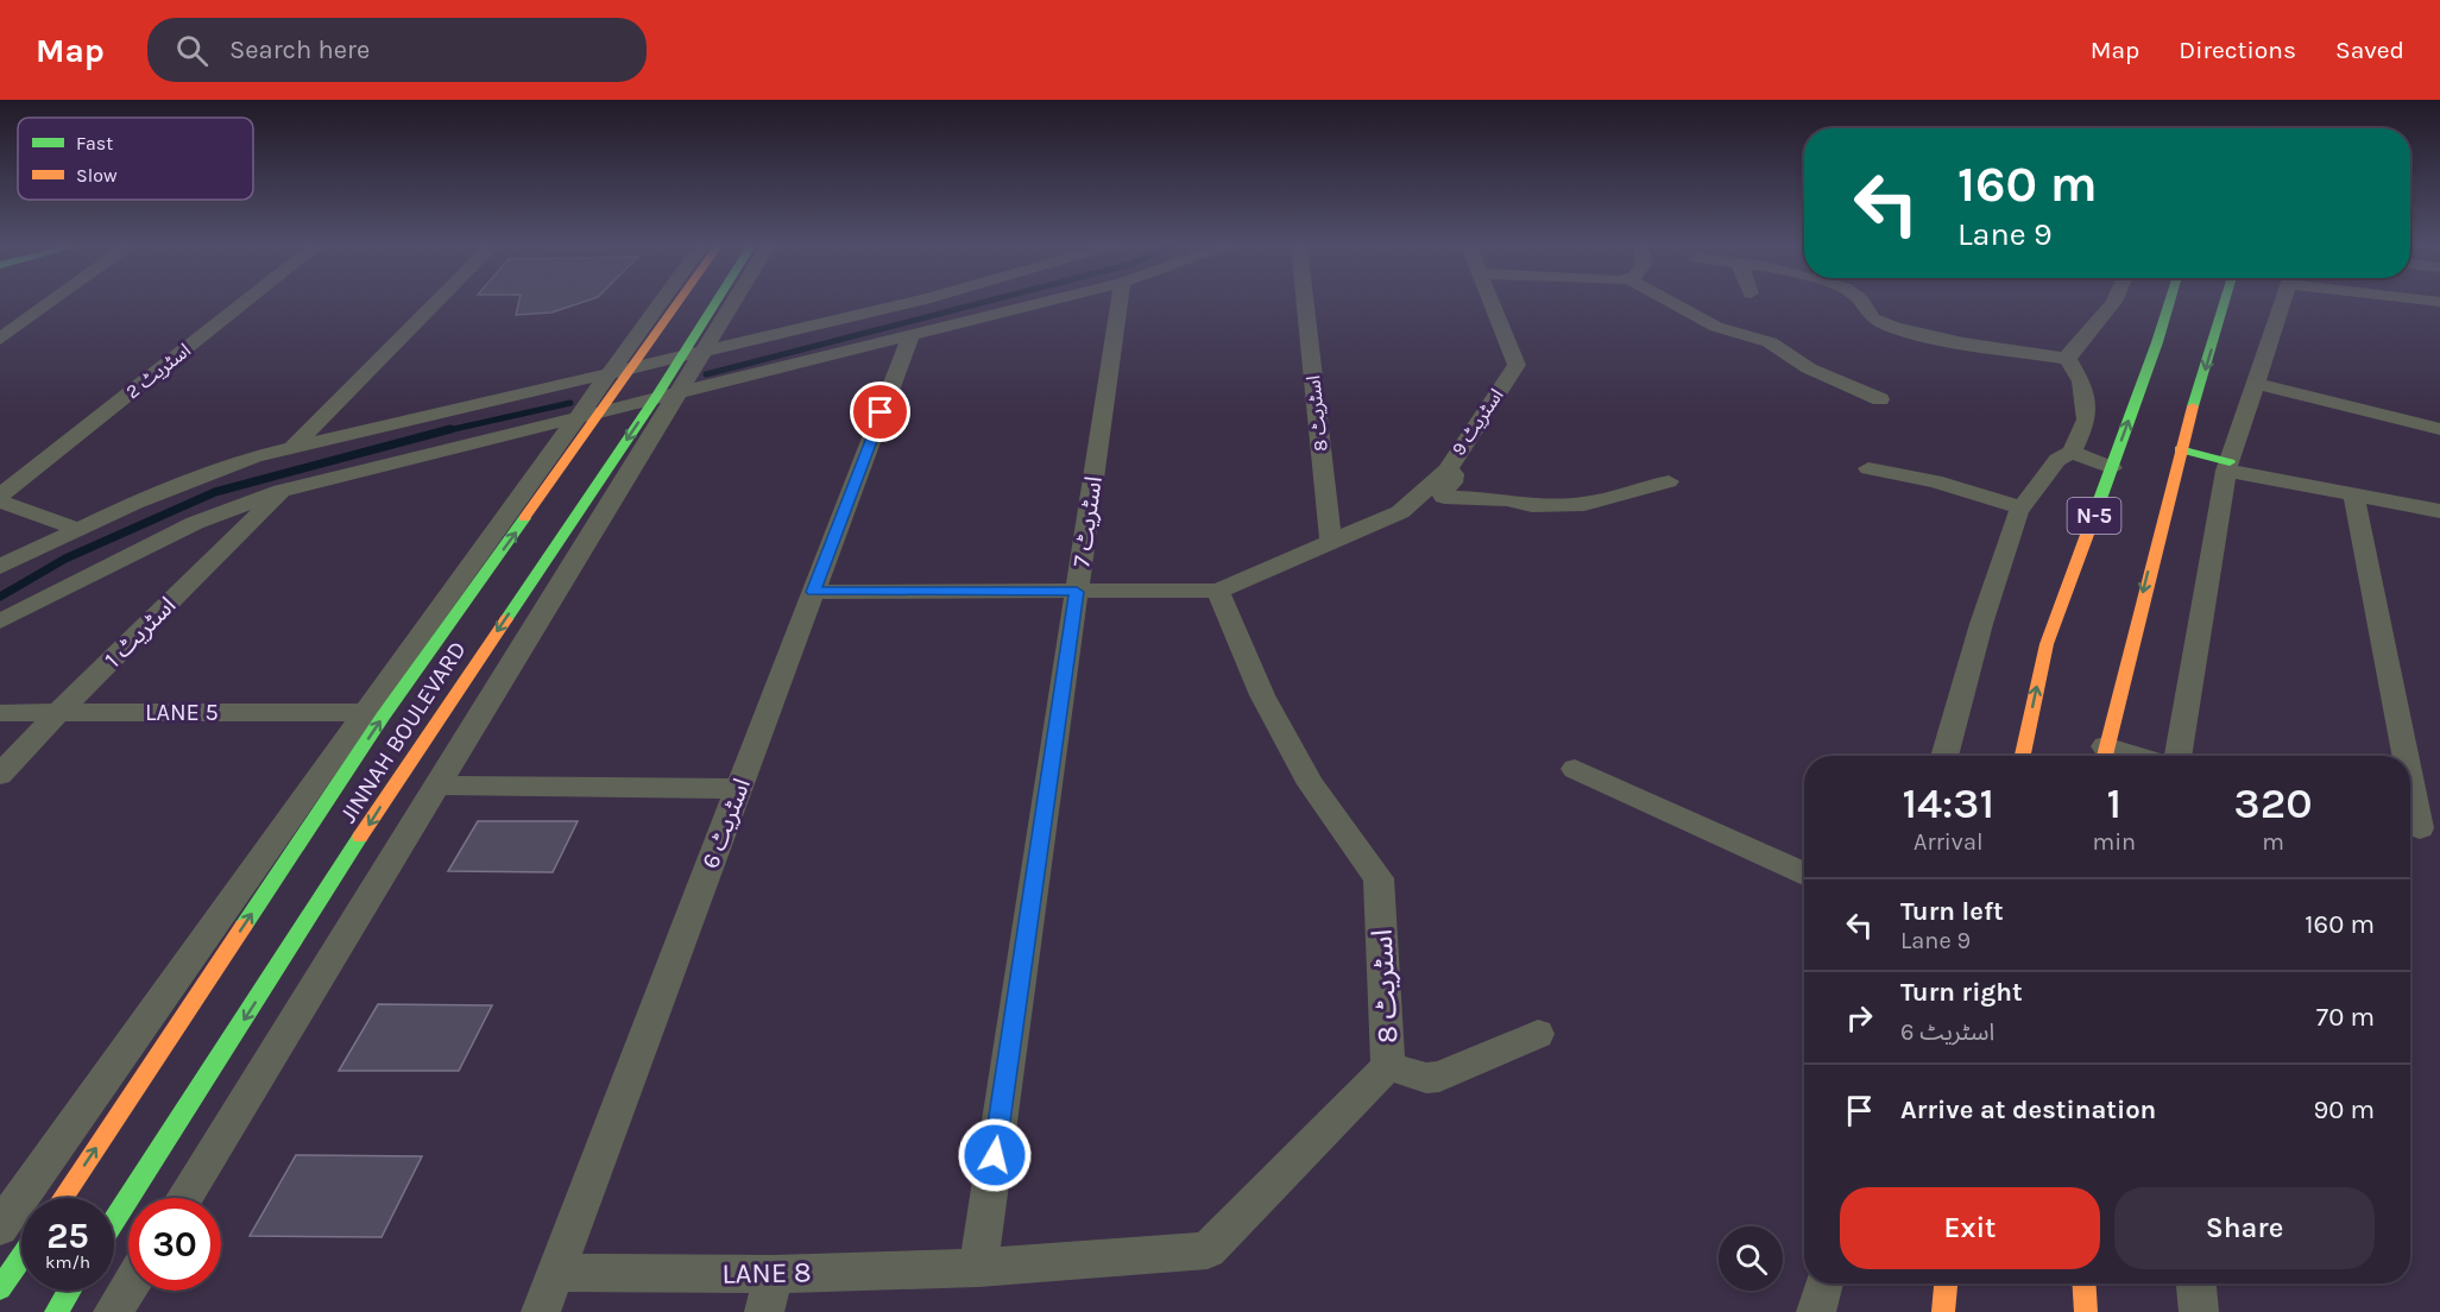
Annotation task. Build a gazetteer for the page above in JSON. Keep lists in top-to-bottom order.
{
  "streets": {
    "main road": ["N-5", "JINNAH BOULEVARD"],
    "street": [
      "اسٹریٹ 2",
      "اسٹریٹ 8",
      "اسٹریٹ 9",
      "اسٹریٹ 7",
      "اسٹریٹ 1",
      "LANE 5",
      "اسٹریٹ 6",
      "LANE 8"
    ]
  },
  "crossings": [
    ["اسٹریٹ 8", "اسٹریٹ 9"],
    ["اسٹریٹ 8", "اسٹریٹ 7"],
    ["اسٹریٹ 8", "LANE 8"],
    ["اسٹریٹ 7", "LANE 8"],
    ["اسٹریٹ 1", "LANE 5"],
    ["اسٹریٹ 6", "LANE 8"]
  ],
  "legend": ["Fast", "Slow"],
  "page": {
    "header": "Map",
    "search": "Search here",
    "nav": ["Map", "Directions", "Saved"],
    "turn": ["160 m", "Lane 9"],
    "eta": [
      "14:31",
      "Arrival",
      "1",
      "min",
      "320",
      "m"
    ],
    "list": [
      {
        "name": "Turn left",
        "note": "Lane 9",
        "value": "160 m"
      },
      {
        "name": "Turn right",
        "note": "اسٹریٹ 6",
        "value": "70 m"
      },
      {
        "name": "Arrive at destination",
        "value": "90 m"
      }
    ],
    "buttons": ["Exit", "Share"],
    "speed": "25 km/h",
    "limit": "30"
  }
}
